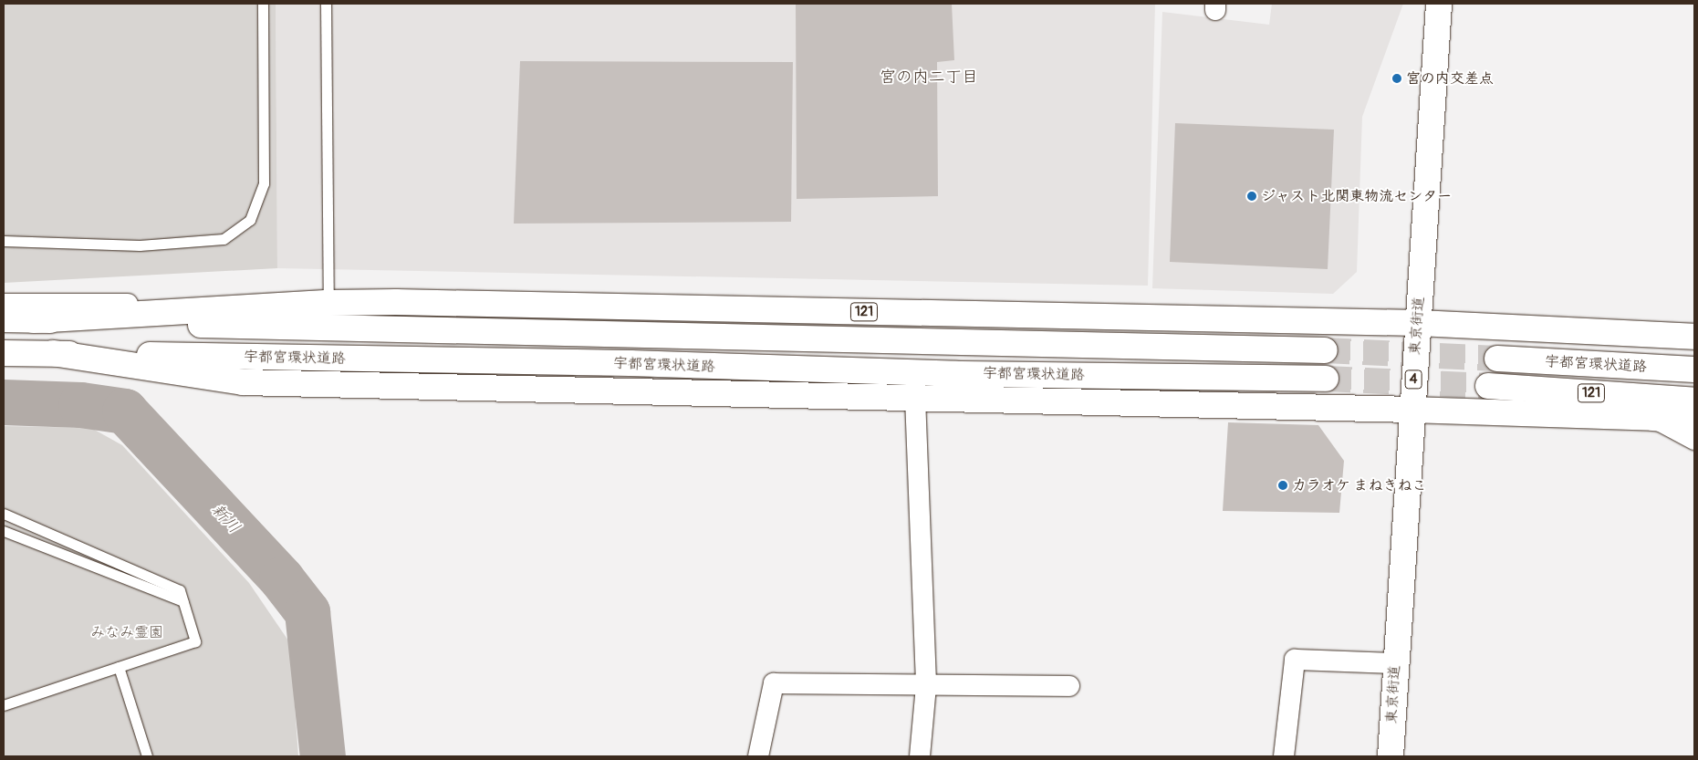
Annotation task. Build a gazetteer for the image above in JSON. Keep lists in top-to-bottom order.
{
  "streets": {
    "highway": [
      "121",
      "東京街道",
      "宇都宮環状道路",
      "4"
    ]
  },
  "crossings": [
    ["121", "東京街道"],
    ["121", "宇都宮環状道路"]
  ],
  "districts": ["宮の内二丁目"],
  "water": ["新川"],
  "parks": ["みなみ霊園"],
  "places": ["宮の内交差点", "ジャスト北関東物流センター", "カラオケ まねきねこ"]
}
